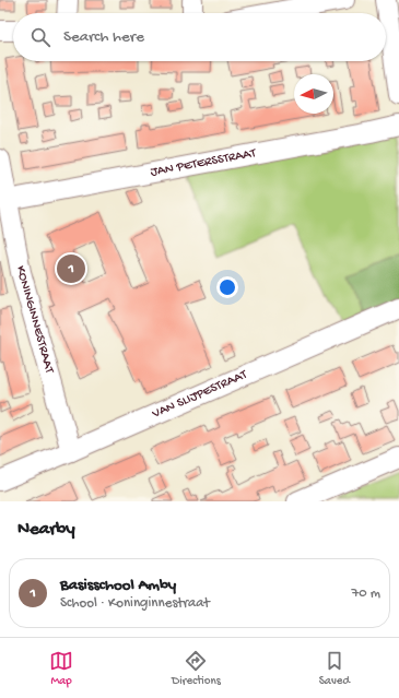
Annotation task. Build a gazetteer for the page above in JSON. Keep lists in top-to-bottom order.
{
  "streets": {
    "street": ["JAN PETERSSTRAAT", "KONINGINNESTRAAT", "VAN SLIJPESTRAAT"]
  },
  "crossings": [
    ["JAN PETERSSTRAAT", "KONINGINNESTRAAT"],
    ["KONINGINNESTRAAT", "VAN SLIJPESTRAAT"]
  ],
  "north": "left",
  "page": {
    "search": "Search here",
    "pins": "1",
    "heading": "Nearby",
    "list": [
      {
        "mark": "1",
        "name": "Basisschool Amby",
        "note": "School · Koninginnestraat",
        "value": "70 m"
      }
    ],
    "nav": ["Map", "Directions", "Saved"]
  }
}
